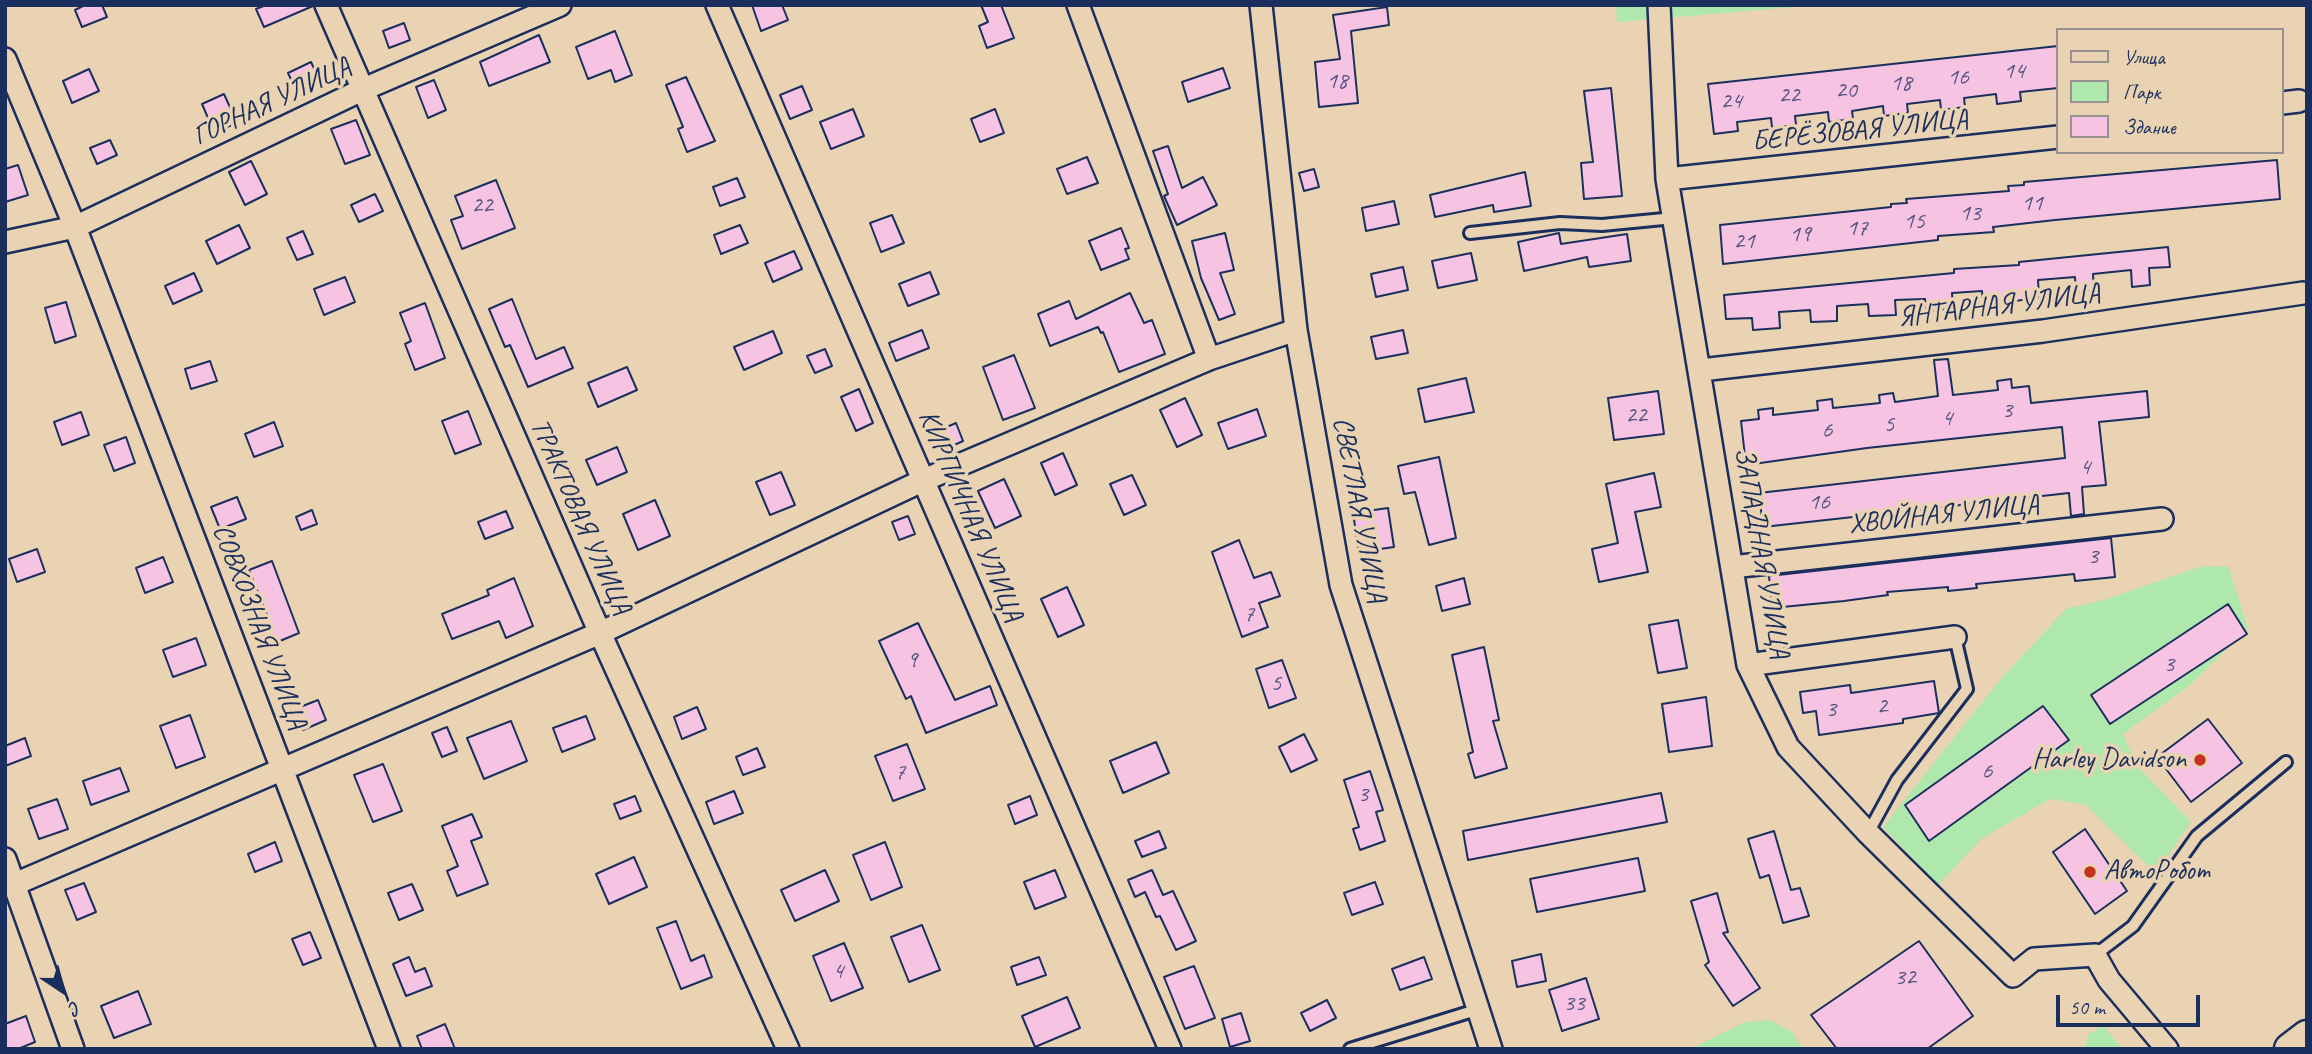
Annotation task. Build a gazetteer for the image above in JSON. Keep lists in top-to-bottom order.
{
  "streets": {
    "street": [
      "ГОРНАЯ УЛИЦА",
      "БЕРЁЗОВАЯ УЛИЦА",
      "ЯНТАРНАЯ УЛИЦА",
      "СВЕТЛАЯ УЛИЦА",
      "ХВОЙНАЯ УЛИЦА",
      "КИРПИЧНАЯ УЛИЦА",
      "ТРАКТОВАЯ УЛИЦА",
      "ЗАПАДНАЯ УЛИЦА",
      "СОВХОЗНАЯ УЛИЦА"
    ]
  },
  "crossings": [
    ["ГОРНАЯ УЛИЦА", "ТРАКТОВАЯ УЛИЦА"],
    ["ГОРНАЯ УЛИЦА", "СОВХОЗНАЯ УЛИЦА"],
    ["БЕРЁЗОВАЯ УЛИЦА", "ЗАПАДНАЯ УЛИЦА"],
    ["ЯНТАРНАЯ УЛИЦА", "ЗАПАДНАЯ УЛИЦА"],
    ["ХВОЙНАЯ УЛИЦА", "ЗАПАДНАЯ УЛИЦА"]
  ],
  "places": ["Harley Davidson", "АвтоРобот"],
  "house_numbers": [
    "14",
    "16",
    "18",
    "18",
    "20",
    "22",
    "24",
    "11",
    "22",
    "13",
    "15",
    "17",
    "19",
    "21",
    "3",
    "22",
    "4",
    "5",
    "6",
    "4",
    "16",
    "3",
    "7",
    "9",
    "3",
    "5",
    "2",
    "3",
    "6",
    "7",
    "3",
    "4",
    "32",
    "33"
  ],
  "legend": ["Улица", "Парк", "Здание"],
  "scale_bar": "50 m",
  "north": "bottom right"
}
